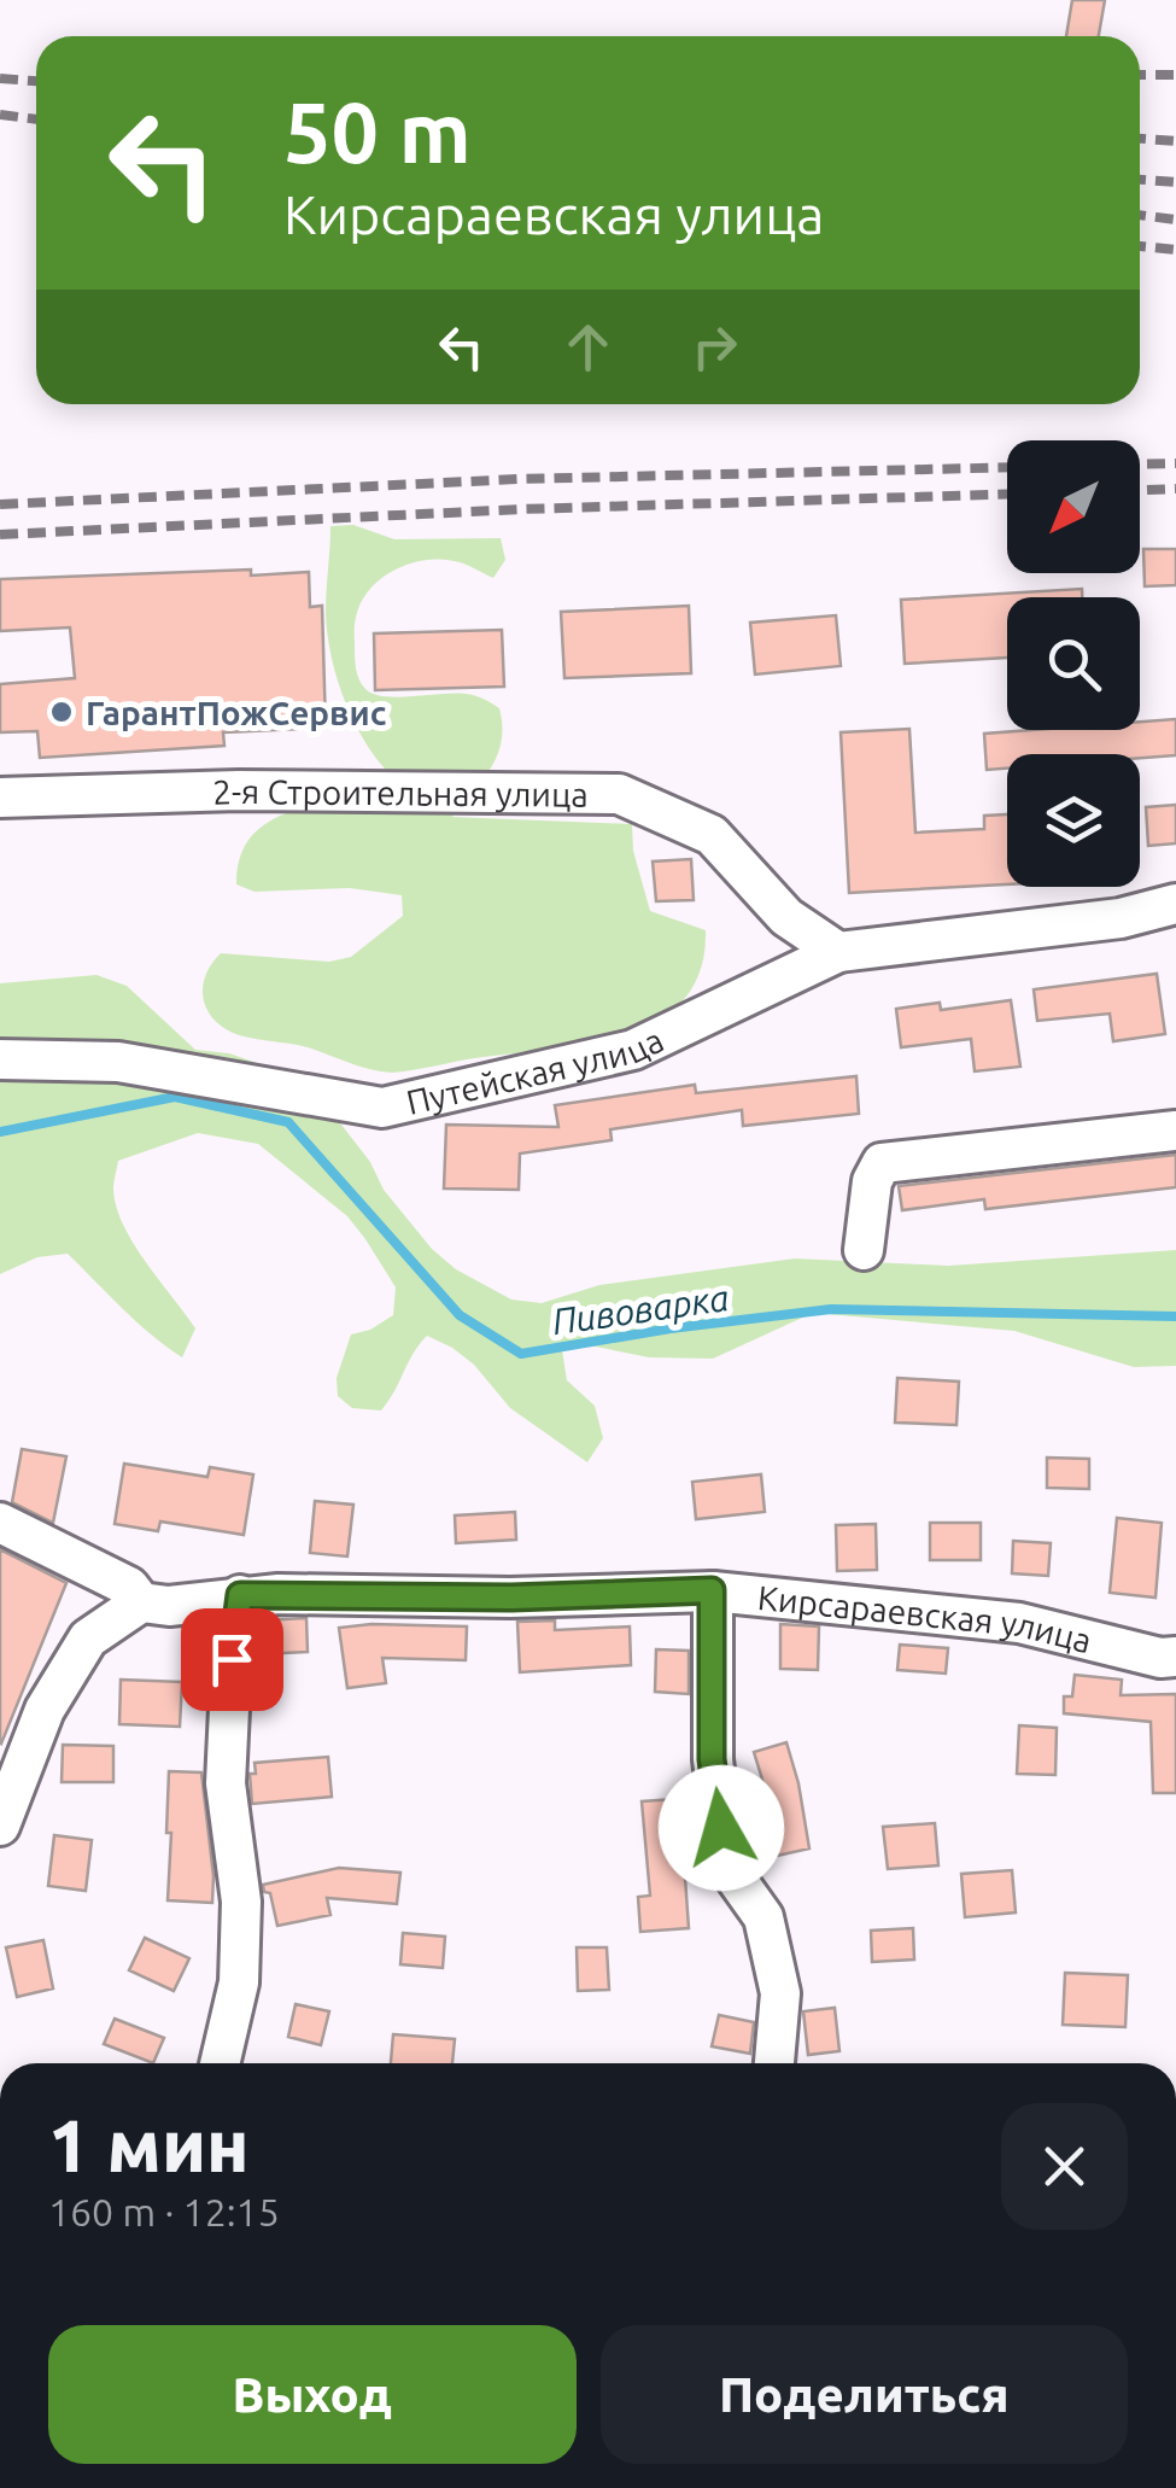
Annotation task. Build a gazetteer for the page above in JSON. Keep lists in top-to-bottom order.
{
  "streets": {
    "street": ["2-я Строительная улица", "Путейская улица", "Кирсараевская улица"]
  },
  "crossings": [
    ["2-я Строительная улица", "Путейская улица"]
  ],
  "water": ["Пивоварка"],
  "places": ["ГарантПожСервис"],
  "north": "bottom left",
  "page": {
    "turn": ["50 m", "Кирсараевская улица"],
    "heading": ["1 мин", "160 m · 12:15"],
    "buttons": ["Выход", "Поделиться"]
  }
}
